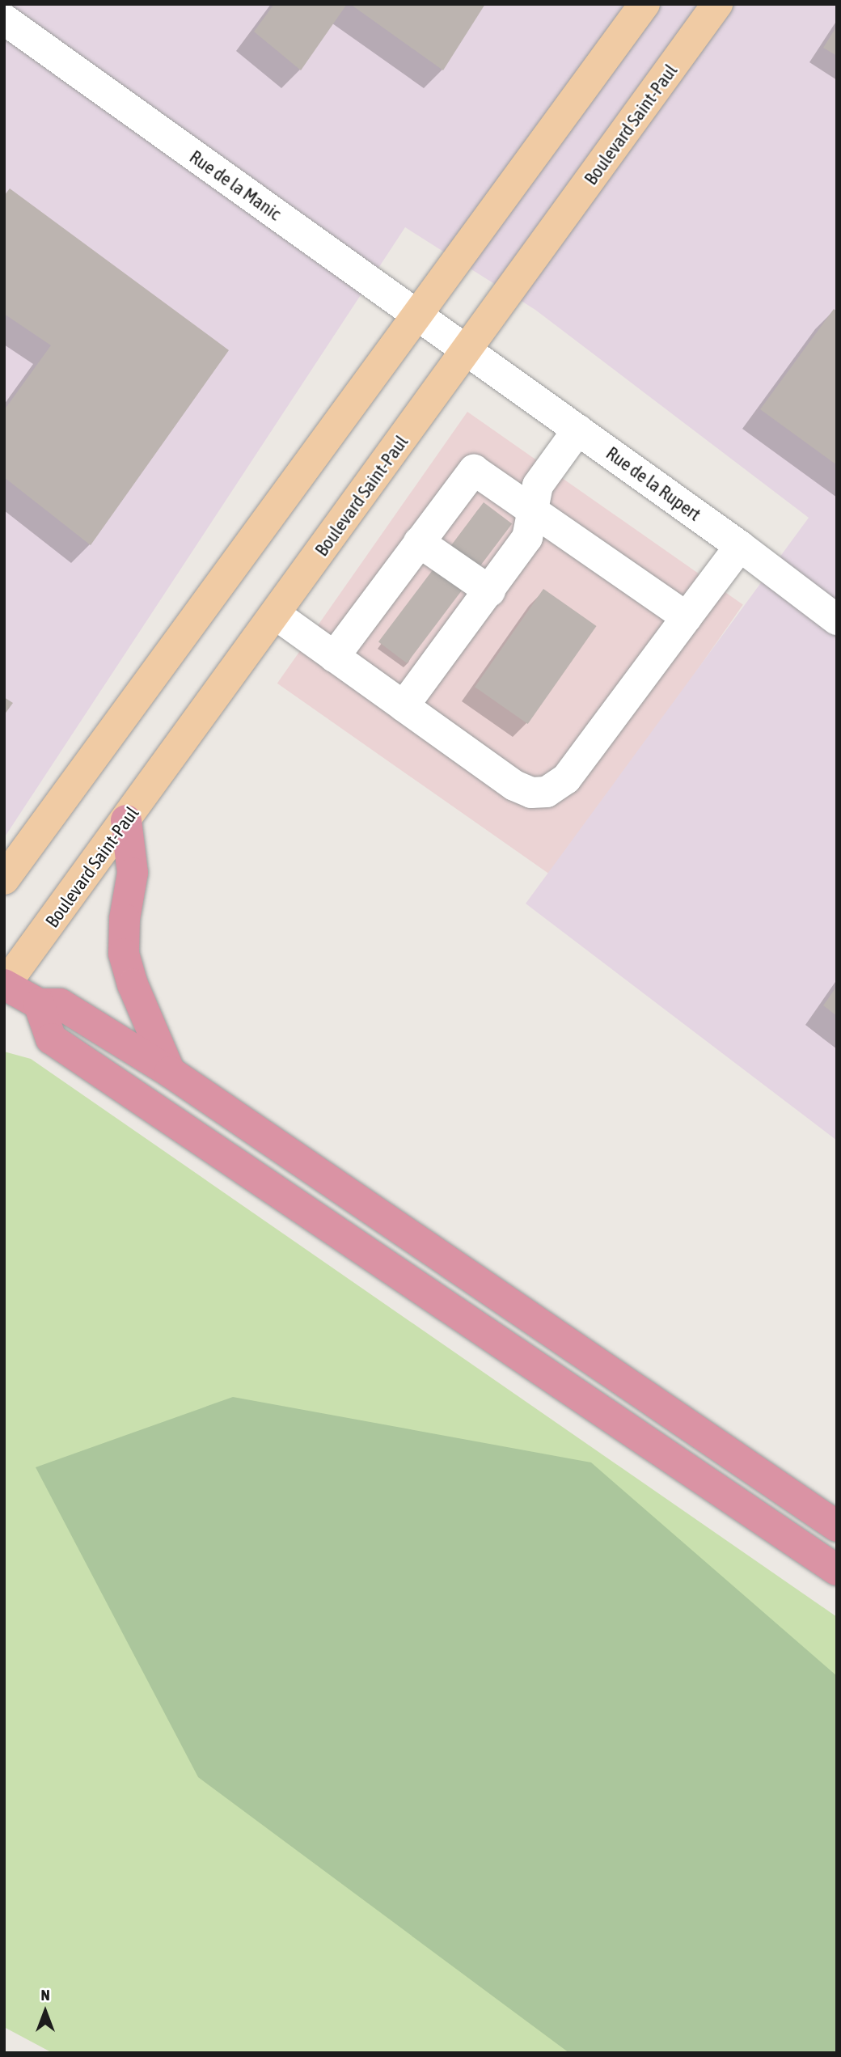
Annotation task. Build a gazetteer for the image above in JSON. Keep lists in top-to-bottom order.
{
  "streets": {
    "main road": ["Boulevard Saint-Paul"],
    "street": ["Rue de la Manic", "Rue de la Rupert"]
  },
  "crossings": [
    ["Boulevard Saint-Paul", "Rue de la Manic"],
    ["Boulevard Saint-Paul", "Rue de la Rupert"],
    ["Rue de la Manic", "Rue de la Rupert"]
  ],
  "north": "top"
}
